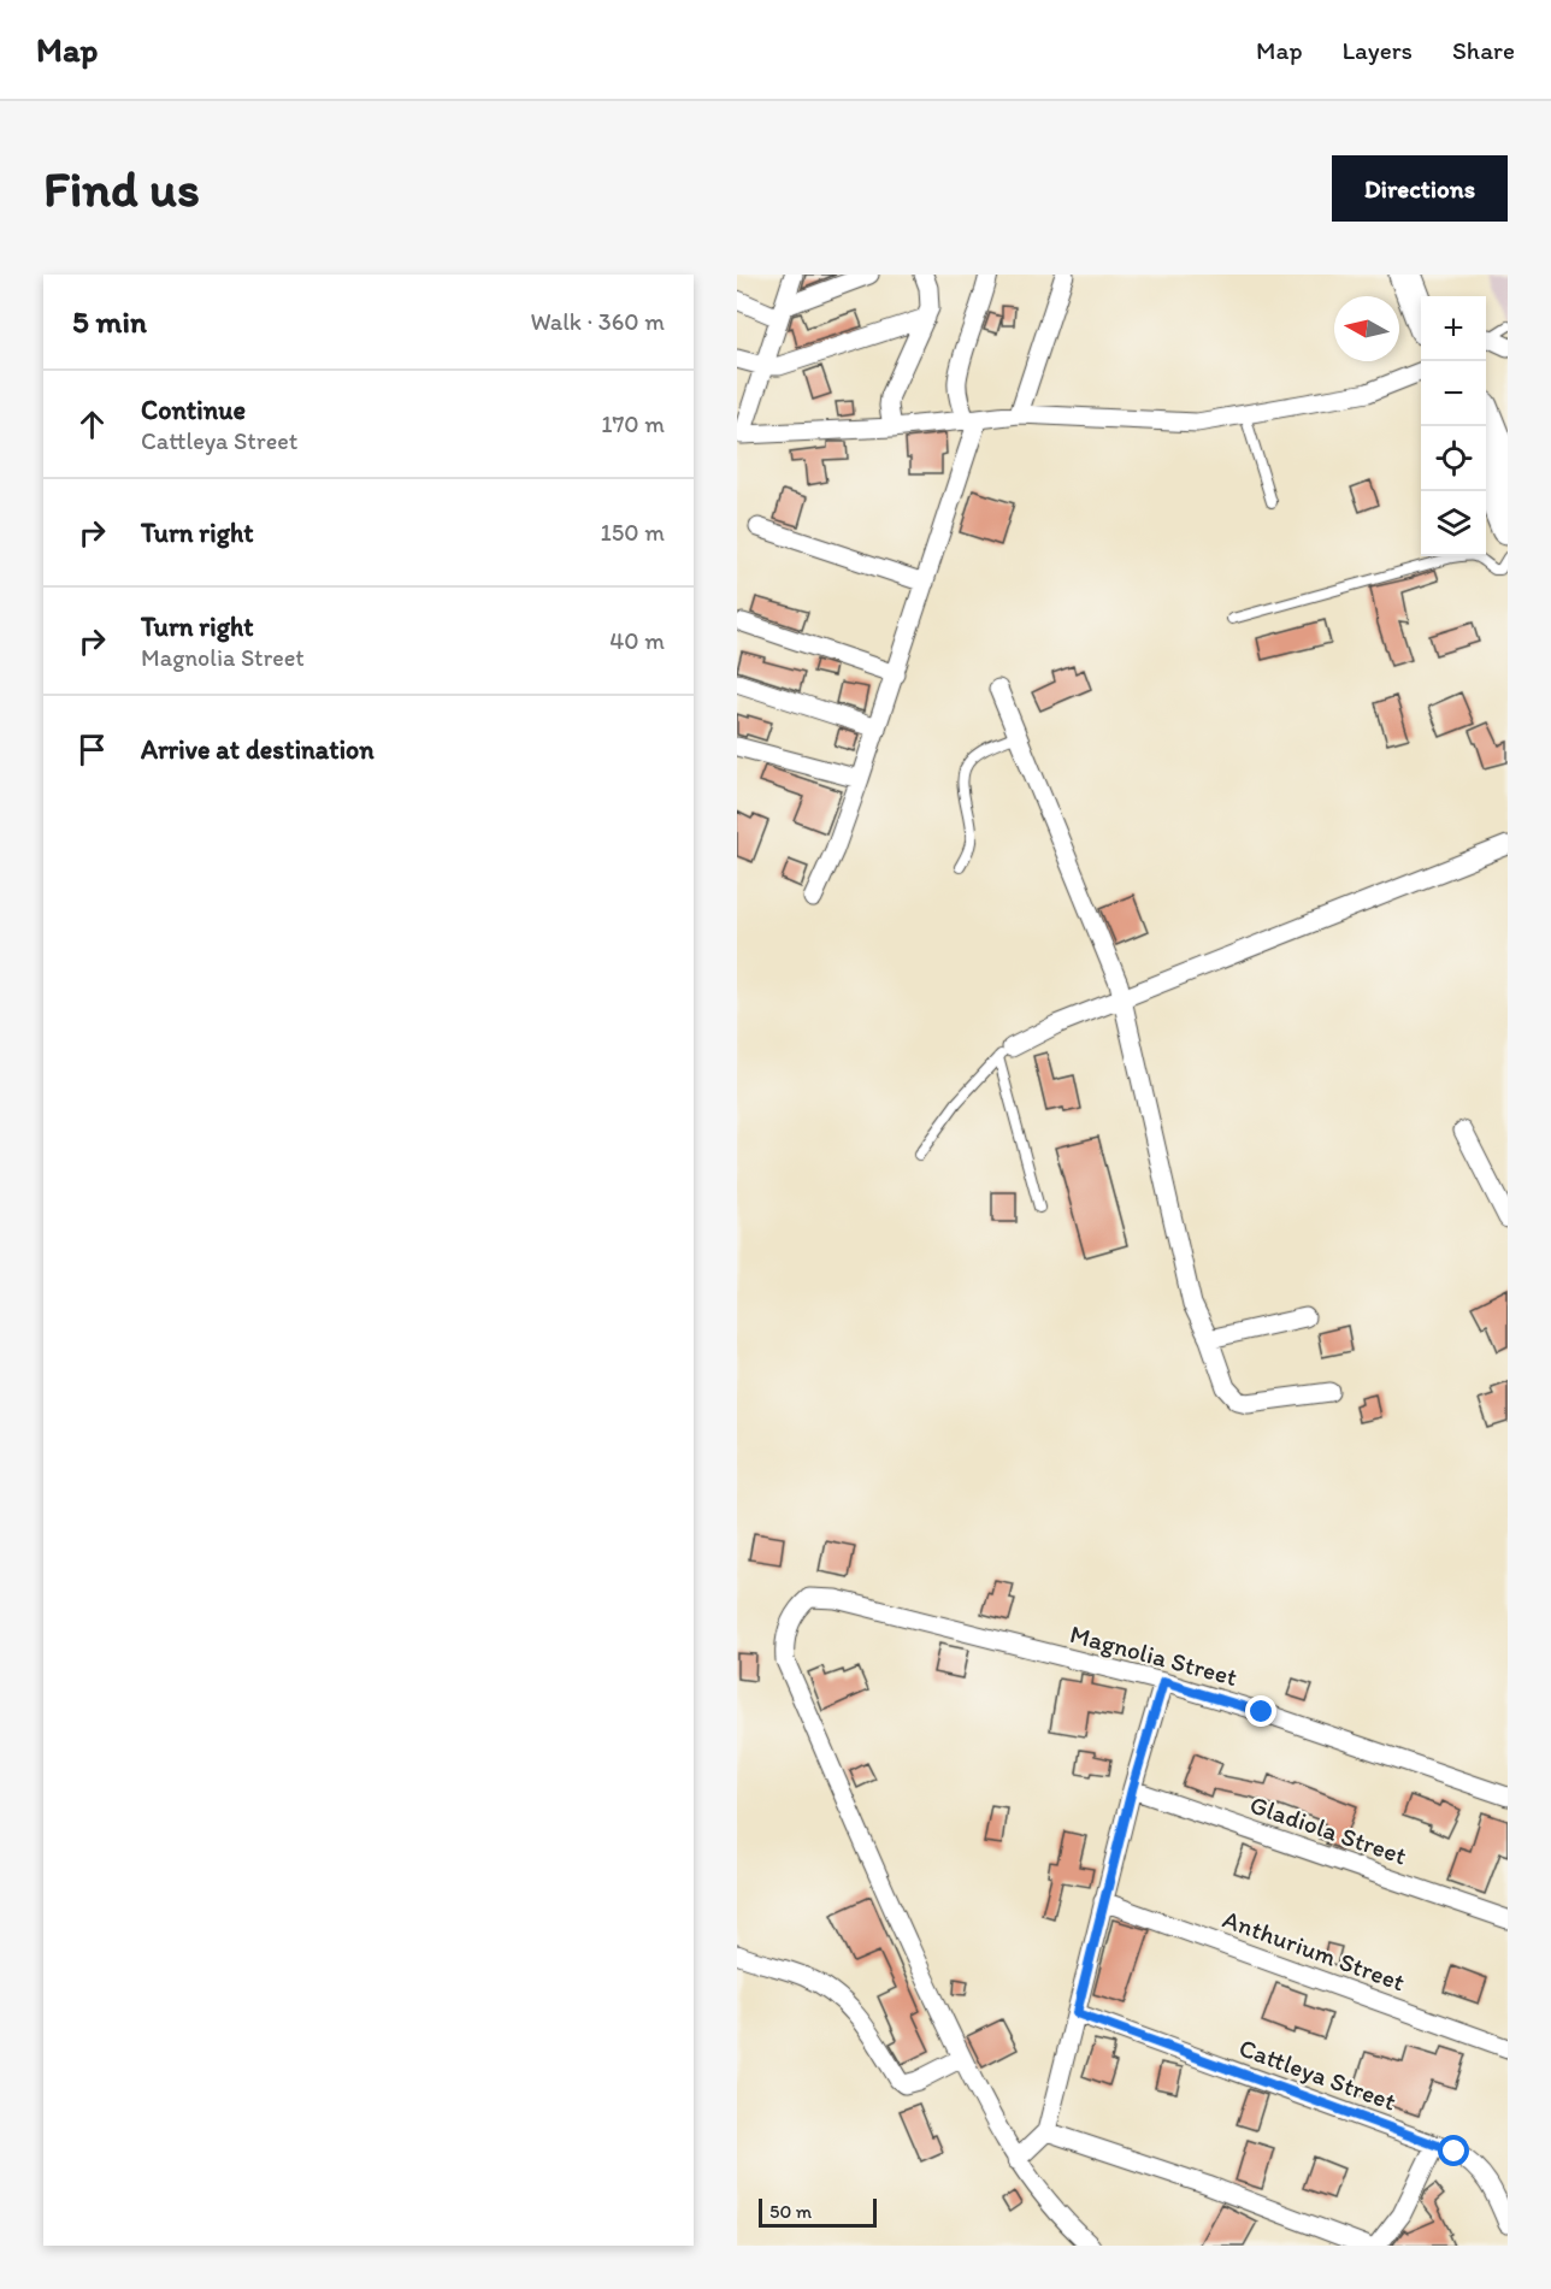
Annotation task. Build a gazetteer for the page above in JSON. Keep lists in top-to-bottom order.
{
  "streets": {
    "street": [
      "Magnolia Street",
      "Gladiola Street",
      "Anthurium Street",
      "Cattleya Street"
    ]
  },
  "scale_bar": "50 m",
  "north": "left",
  "page": {
    "header": "Map",
    "nav": ["Map", "Layers", "Share"],
    "buttons": "Directions",
    "title": "Find us",
    "heading": ["5 min", "Walk · 360 m"],
    "map_buttons": ["+", "−"],
    "list": [
      ["Continue", "Cattleya Street", "170 m"],
      ["Turn right", "150 m"],
      ["Turn right", "Magnolia Street", "40 m"],
      "Arrive at destination"
    ],
    "scale": "50 m"
  }
}
